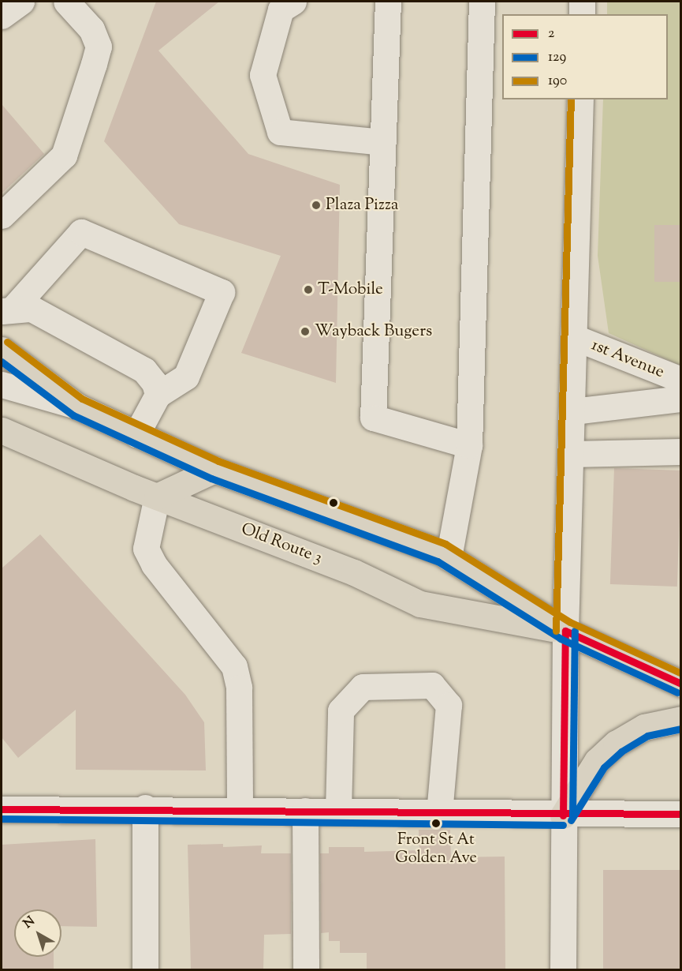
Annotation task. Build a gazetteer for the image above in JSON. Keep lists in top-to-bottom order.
{
  "streets": {
    "main road": ["Old Route 3"],
    "street": ["1st Avenue"]
  },
  "places": [
    "Plaza Pizza",
    "T-Mobile",
    "Wayback Bugers",
    "Front St At Golden Ave"
  ],
  "lines": ["transit line 190", "transit line 129", "transit line 2"],
  "legend": ["2", "129", "190"],
  "north": "top left"
}
